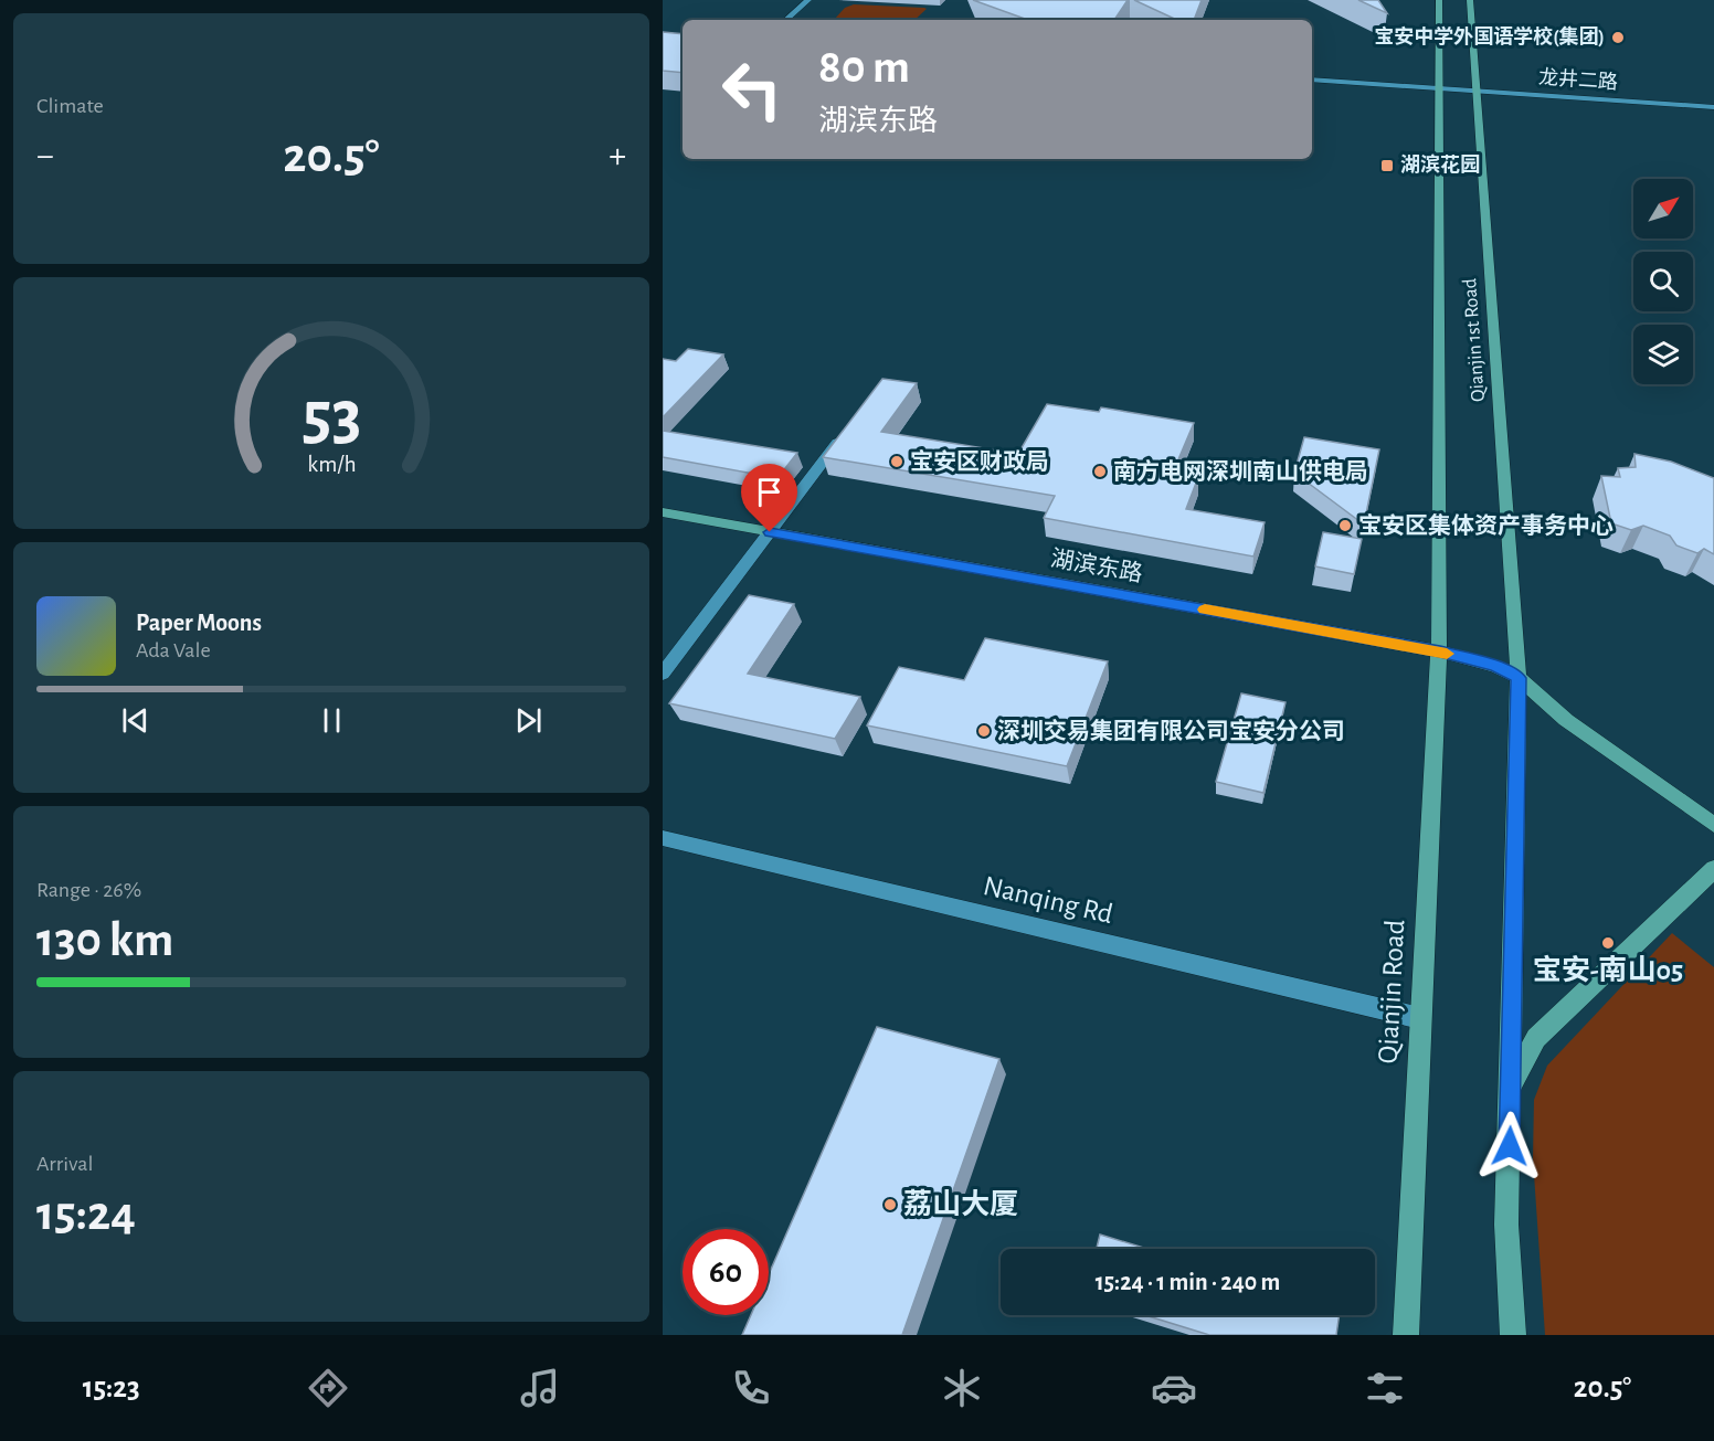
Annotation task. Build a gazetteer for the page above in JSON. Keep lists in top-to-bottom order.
{
  "streets": {
    "main road": ["Qianjin 1st Road", "湖滨东路", "Qianjin Road"],
    "street": ["龙井二路", "Nanqing Rd"]
  },
  "crossings": [
    ["龙井二路", "Qianjin 1st Road"],
    ["Qianjin 1st Road", "湖滨东路"],
    ["Qianjin 1st Road", "Qianjin Road"],
    ["湖滨东路", "Qianjin Road"],
    ["Nanqing Rd", "Qianjin Road"]
  ],
  "places": {
    "other": [
      "宝安中学外国语学校(集团)",
      "宝安区财政局",
      "南方电网深圳南山供电局",
      "宝安区集体资产事务中心",
      "深圳交易集团有限公司宝安分公司",
      "宝安-南山05",
      "荔山大厦"
    ],
    "transit": ["湖滨花园"]
  },
  "north": "top right",
  "page": {
    "tile": [
      "Climate",
      ["Range · 26%", "130 km"],
      ["Arrival", "15:24"]
    ],
    "turn": ["80 m", "湖滨东路"],
    "heat": ["−", "20.5°", "+"],
    "song": ["Paper Moons", "Ada Vale"],
    "limit": "60",
    "trip": "15:24 · 1 min · 240 m",
    "tabs": ["15:23", "20.5°"],
    "gauge": ["53", "km/h"]
  }
}
